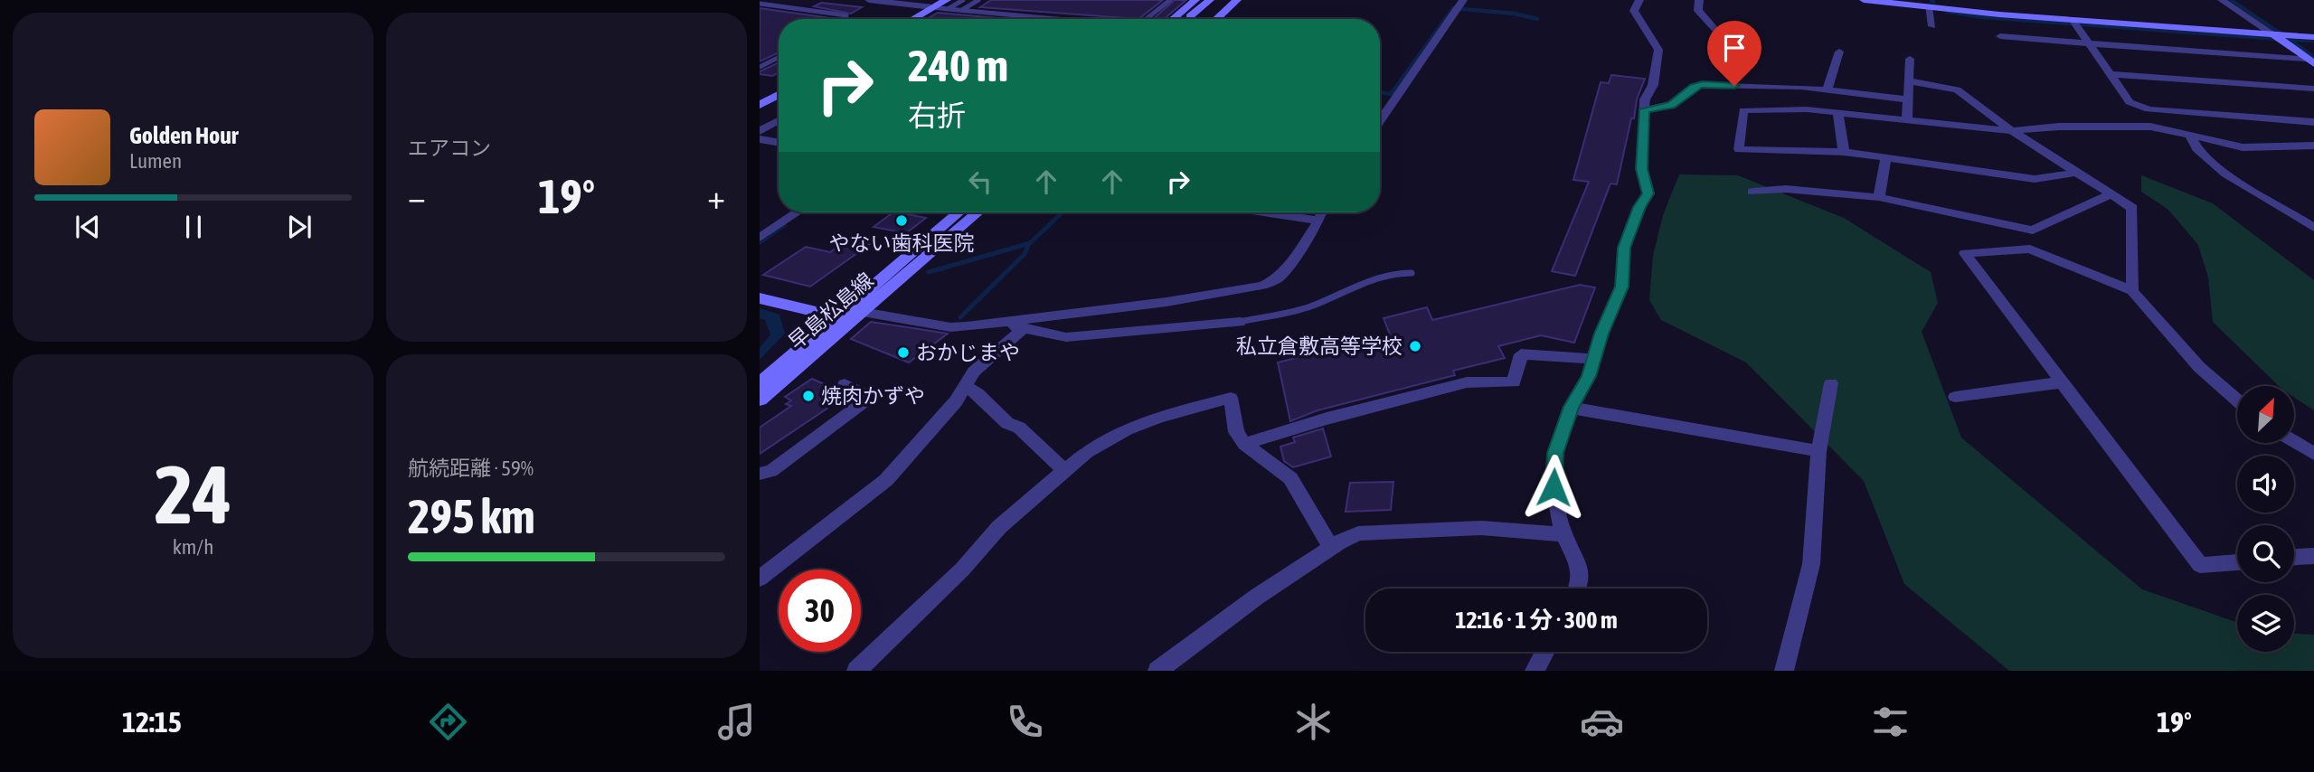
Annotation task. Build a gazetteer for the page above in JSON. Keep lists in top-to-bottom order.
{
  "streets": {
    "main road": ["早島松島線"]
  },
  "places": [
    "やない歯科医院",
    "私立倉敷高等学校",
    "おかじまや",
    "焼肉かずや"
  ],
  "north": "top right",
  "page": {
    "tile": [
      "エアコン",
      ["24", "km/h"],
      ["航続距離 · 59%", "295 km"]
    ],
    "turn": ["240 m", "右折"],
    "song": ["Golden Hour", "Lumen"],
    "heat": ["−", "19°", "+"],
    "limit": "30",
    "trip": "12:16 · 1 分 · 300 m",
    "tabs": ["12:15", "19°"]
  }
}
